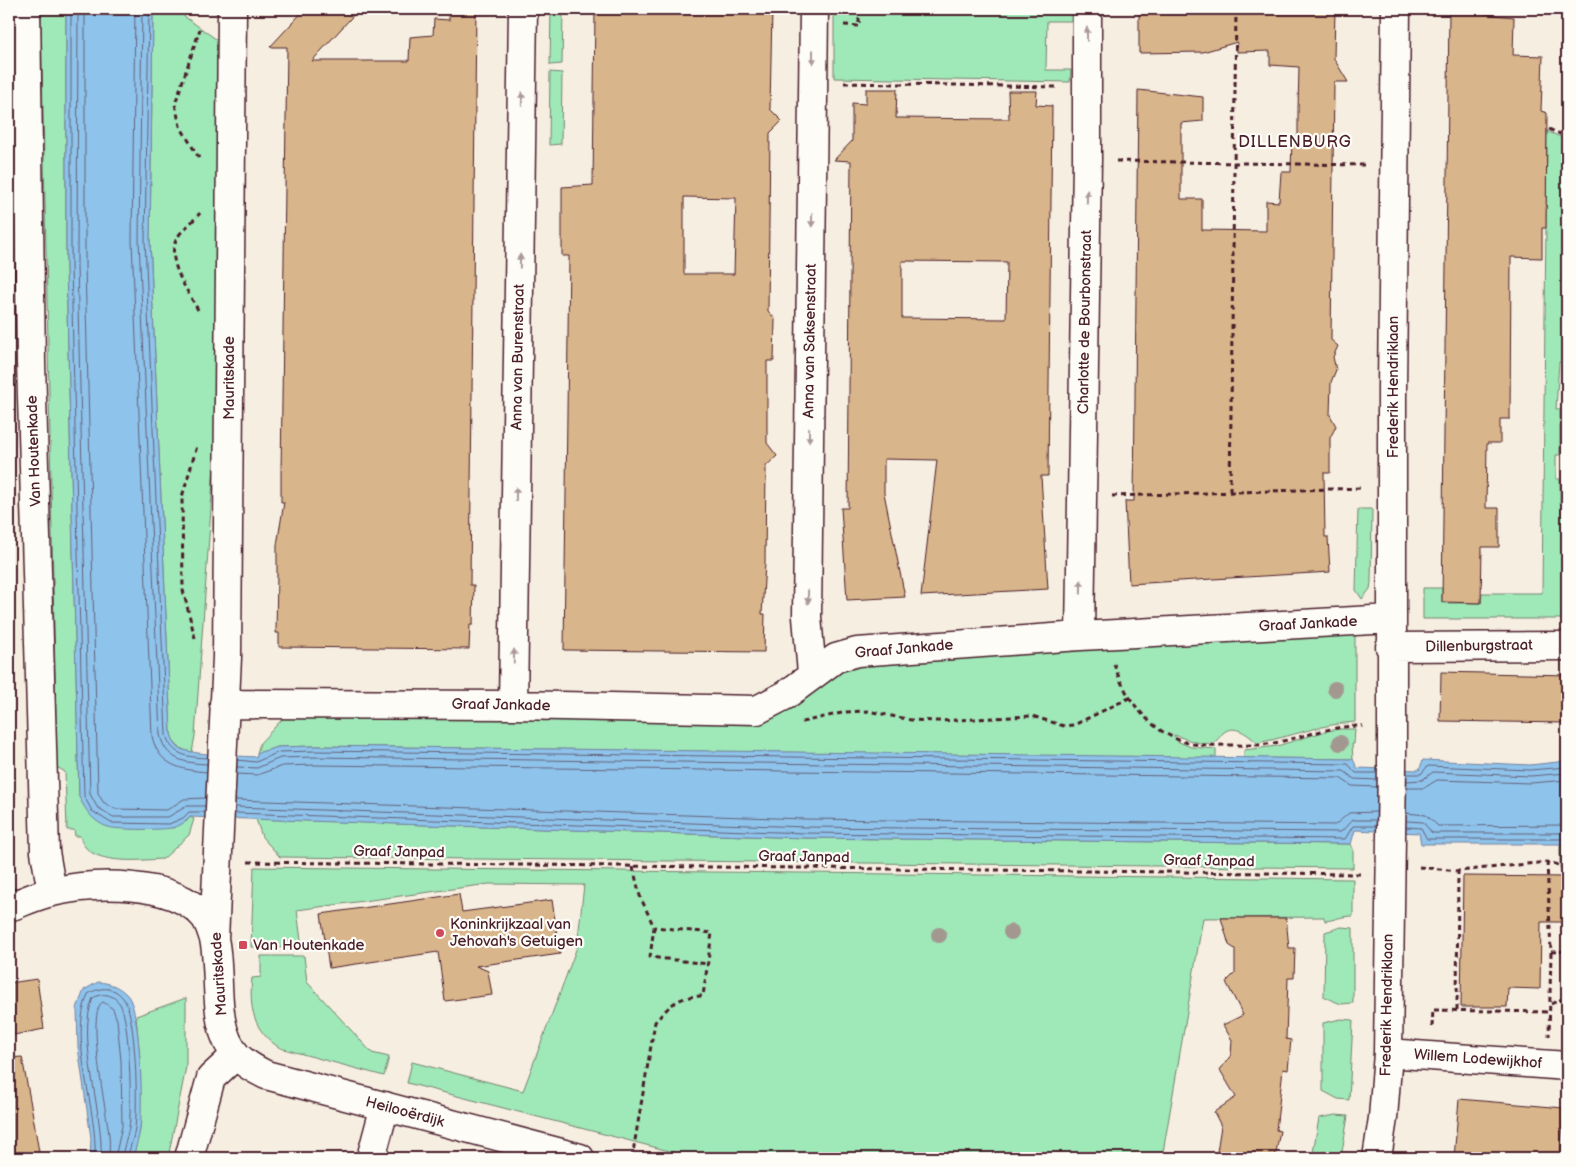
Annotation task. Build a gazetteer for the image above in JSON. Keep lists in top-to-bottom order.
{
  "streets": {
    "street": [
      "Charlotte de Bourbonstraat",
      "Anna van Saksenstraat",
      "Anna van Burenstraat",
      "Mauritskade",
      "Frederik Hendriklaan",
      "Van Houtenkade",
      "Graaf Jankade",
      "Dillenburgstraat",
      "Willem Lodewijkhof",
      "Heilooërdijk"
    ],
    "path": ["Graaf Janpad"]
  },
  "crossings": [
    ["Charlotte de Bourbonstraat", "Graaf Jankade"],
    ["Anna van Saksenstraat", "Graaf Jankade"],
    ["Anna van Burenstraat", "Graaf Jankade"],
    ["Mauritskade", "Graaf Jankade"],
    ["Mauritskade", "Graaf Janpad"],
    ["Mauritskade", "Heilooërdijk"],
    ["Frederik Hendriklaan", "Graaf Jankade"],
    ["Frederik Hendriklaan", "Dillenburgstraat"],
    ["Frederik Hendriklaan", "Graaf Janpad"],
    ["Frederik Hendriklaan", "Willem Lodewijkhof"]
  ],
  "one_way": ["Charlotte de Bourbonstraat", "Anna van Saksenstraat", "Anna van Burenstraat"],
  "districts": ["DILLENBURG"],
  "places": {
    "other": ["Koninkrijkzaal van Jehovah's Getuigen"],
    "transit": ["Van Houtenkade"]
  }
}
